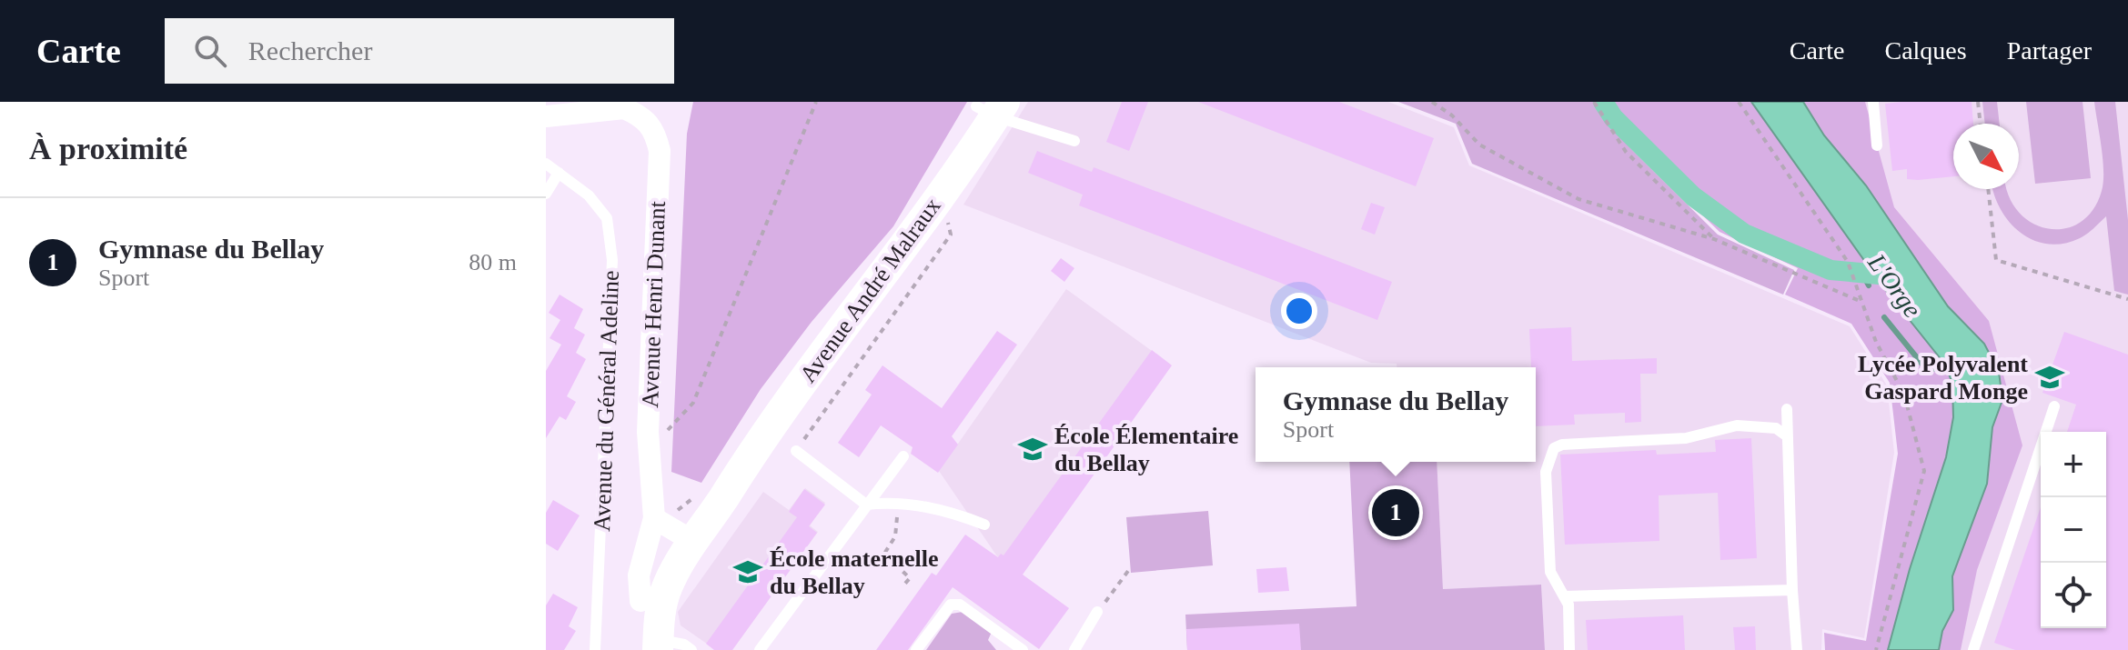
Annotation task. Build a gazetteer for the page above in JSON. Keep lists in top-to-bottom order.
{
  "streets": {
    "main road": ["Avenue André Malraux"],
    "street": ["Avenue Henri Dunant"],
    "lane": ["Avenue du Général Adeline"]
  },
  "crossings": [
    ["Avenue André Malraux", "Avenue Henri Dunant"]
  ],
  "water": ["L'Orge"],
  "places": {
    "school or university": ["Lycée Polyvalent Gaspard Monge", "École Élementaire du Bellay", "École maternelle du Bellay"]
  },
  "north": "bottom right",
  "page": {
    "header": "Carte",
    "search": "Rechercher",
    "nav": ["Carte", "Calques", "Partager"],
    "heading": "À proximité",
    "list": [
      {
        "mark": "1",
        "name": "Gymnase du Bellay",
        "note": "Sport",
        "value": "80 m"
      }
    ],
    "popup": ["Gymnase du Bellay", "Sport"],
    "map_buttons": ["+", "−"],
    "pins": "1"
  }
}
